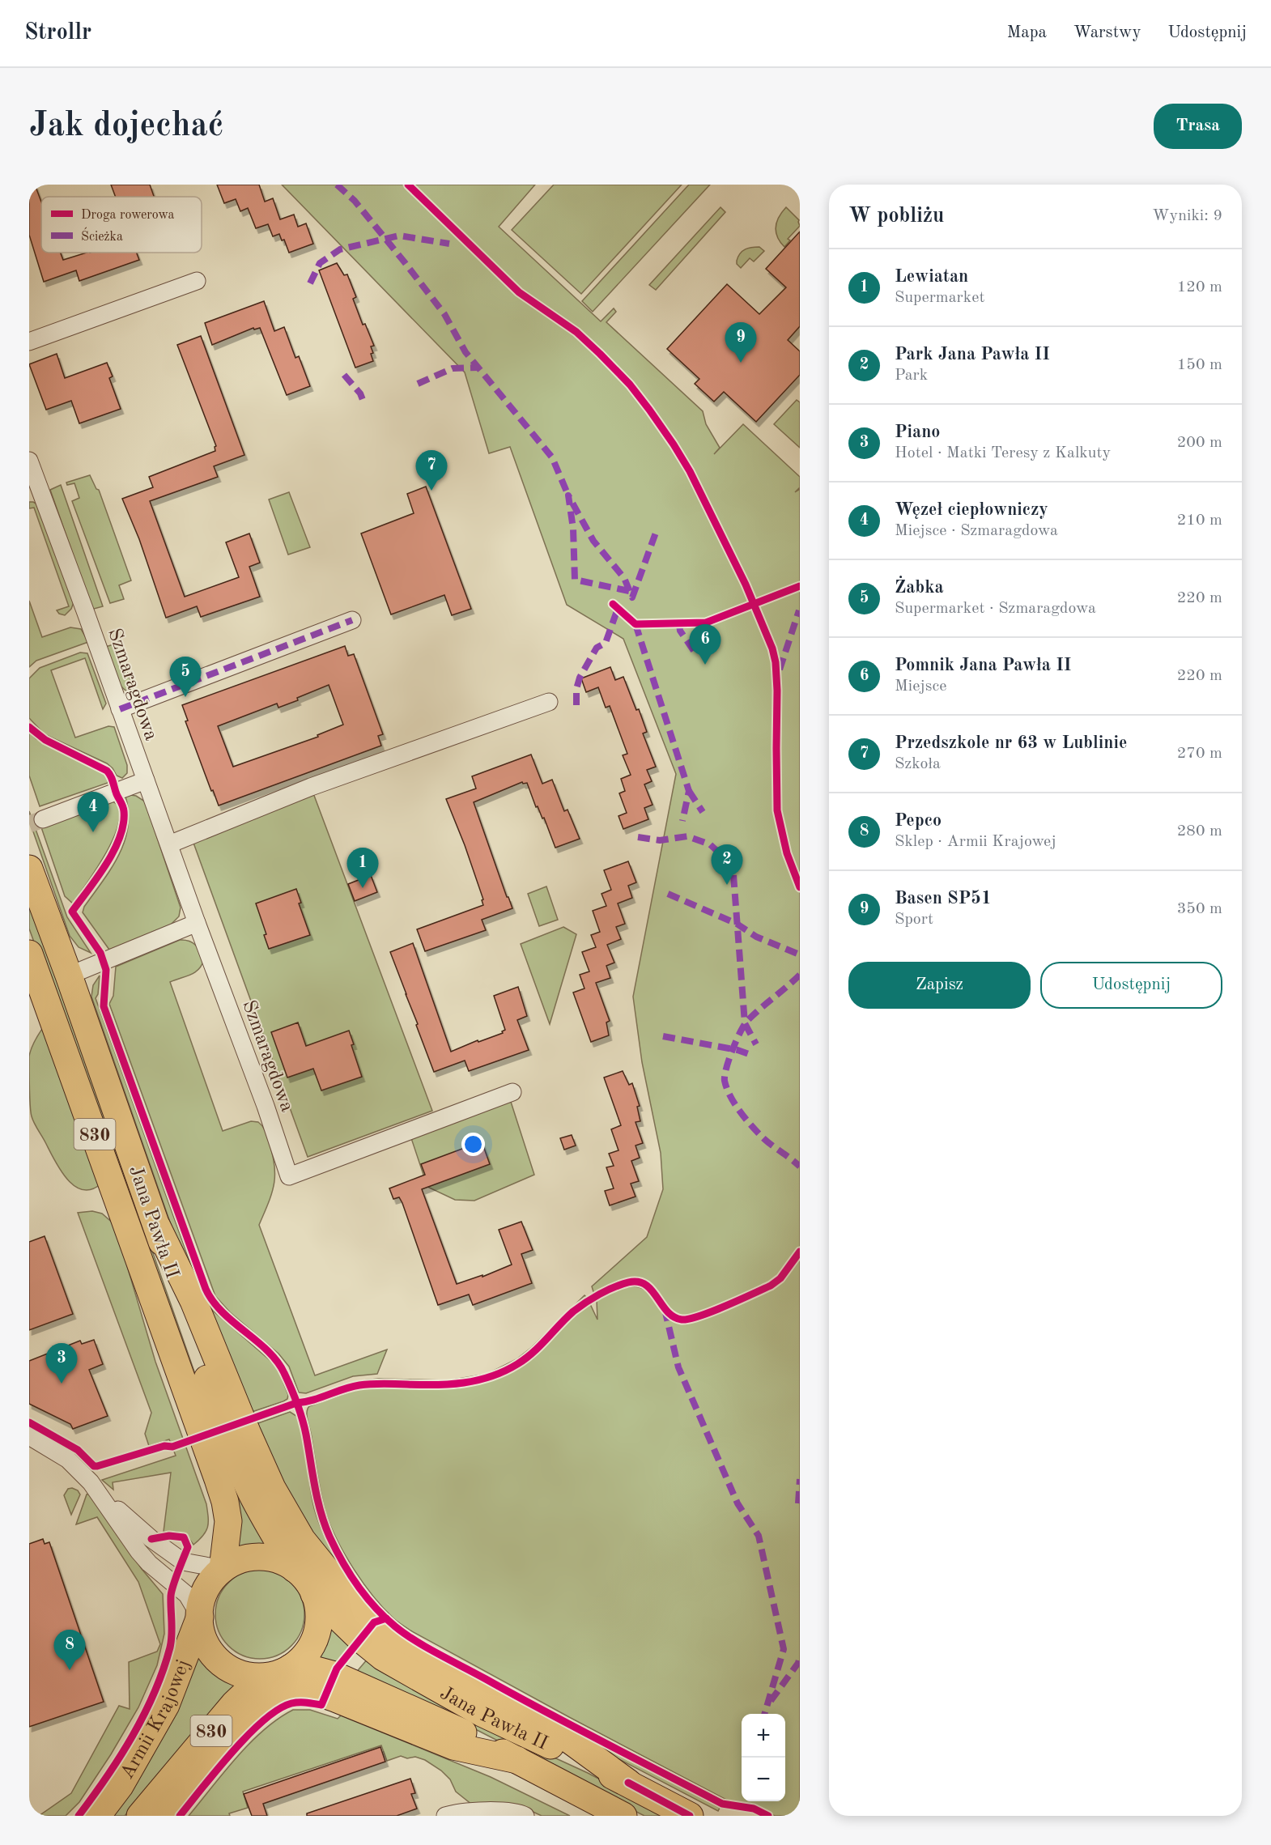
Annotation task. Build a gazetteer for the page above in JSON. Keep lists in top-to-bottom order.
{
  "streets": {
    "main road": ["830", "Jana Pawła II", "Armii Krajowej"],
    "street": ["Szmaragdowa"]
  },
  "crossings": [
    ["830", "Jana Pawła II"],
    ["830", "Armii Krajowej"],
    ["Jana Pawła II", "Armii Krajowej"]
  ],
  "legend": ["Droga rowerowa", "Ścieżka"],
  "page": {
    "header": "Strollr",
    "nav": ["Mapa", "Warstwy", "Udostępnij"],
    "buttons": [
      "Trasa",
      ["Zapisz", "Udostępnij"]
    ],
    "title": "Jak dojechać",
    "heading": ["W pobliżu", "Wyniki: 9"],
    "list": [
      {
        "mark": "1",
        "name": "Lewiatan",
        "note": "Supermarket",
        "value": "120 m"
      },
      {
        "mark": "2",
        "name": "Park Jana Pawła II",
        "note": "Park",
        "value": "150 m"
      },
      {
        "mark": "3",
        "name": "Piano",
        "note": "Hotel · Matki Teresy z Kalkuty",
        "value": "200 m"
      },
      {
        "mark": "4",
        "name": "Węzeł ciepłowniczy",
        "note": "Miejsce · Szmaragdowa",
        "value": "210 m"
      },
      {
        "mark": "5",
        "name": "Żabka",
        "note": "Supermarket · Szmaragdowa",
        "value": "220 m"
      },
      {
        "mark": "6",
        "name": "Pomnik Jana Pawła II",
        "note": "Miejsce",
        "value": "220 m"
      },
      {
        "mark": "7",
        "name": "Przedszkole nr 63 w Lublinie",
        "note": "Szkoła",
        "value": "270 m"
      },
      {
        "mark": "8",
        "name": "Pepco",
        "note": "Sklep · Armii Krajowej",
        "value": "280 m"
      },
      {
        "mark": "9",
        "name": "Basen SP51",
        "note": "Sport",
        "value": "350 m"
      }
    ],
    "pins": [
      "9",
      "7",
      "6",
      "5",
      "4",
      "2",
      "1",
      "3",
      "8"
    ],
    "map_buttons": ["+", "−"]
  }
}
